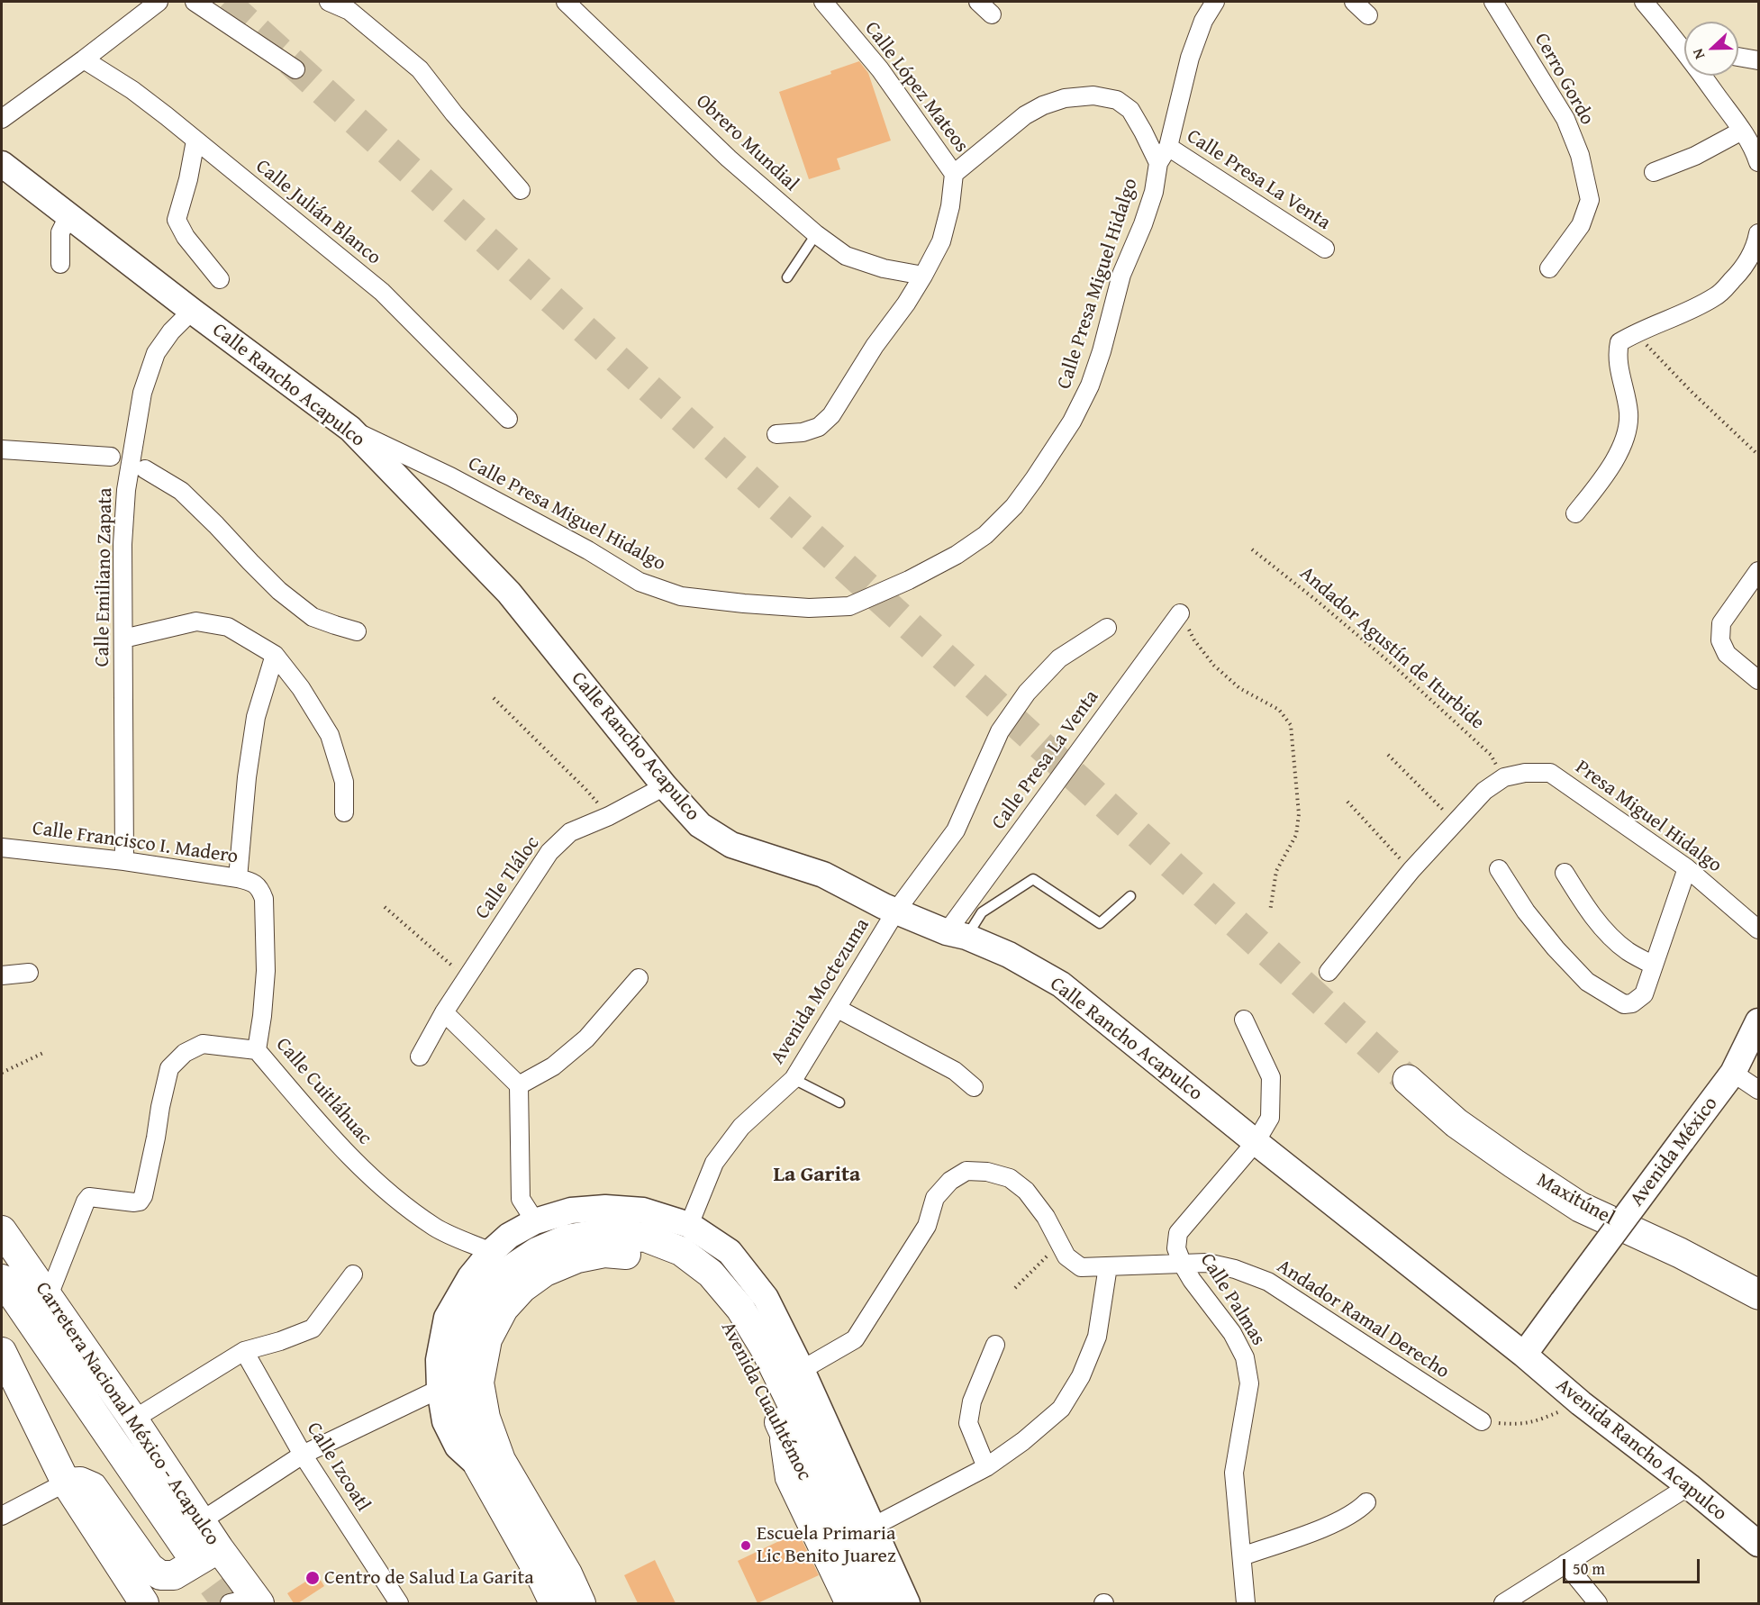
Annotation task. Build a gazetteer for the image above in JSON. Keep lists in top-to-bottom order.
{
  "streets": {
    "highway": ["Maxitúnel"],
    "main road": [
      "Calle Rancho Acapulco",
      "Avenida México",
      "Avenida Cuauhtémoc",
      "Carretera Nacional México - Acapulco",
      "Avenida Rancho Acapulco"
    ],
    "street": [
      "Cerro Gordo",
      "Calle López Mateos",
      "Obrero Mundial",
      "Calle Presa La Venta",
      "Calle Julián Blanco",
      "Calle Presa Miguel Hidalgo",
      "Calle Emiliano Zapata",
      "Presa Miguel Hidalgo",
      "Calle Francisco I. Madero",
      "Calle Tláloc",
      "Avenida Moctezuma",
      "Calle Cuitláhuac",
      "Calle Palmas",
      "Andador Ramal Derecho",
      "Calle Izcoatl"
    ],
    "path": ["Andador Agustín de Iturbide"]
  },
  "crossings": [
    ["Calle Presa La Venta", "Calle Rancho Acapulco"],
    ["Calle Presa Miguel Hidalgo", "Calle Rancho Acapulco"],
    ["Calle Rancho Acapulco", "Calle Emiliano Zapata"],
    ["Calle Rancho Acapulco", "Calle Tláloc"],
    ["Calle Rancho Acapulco", "Avenida Moctezuma"],
    ["Calle Rancho Acapulco", "Avenida México"],
    ["Calle Rancho Acapulco", "Calle Palmas"],
    ["Calle Rancho Acapulco", "Avenida Rancho Acapulco"],
    ["Calle Emiliano Zapata", "Calle Francisco I. Madero"],
    ["Andador Agustín de Iturbide", "Presa Miguel Hidalgo"],
    ["Calle Francisco I. Madero", "Calle Cuitláhuac"],
    ["Avenida Moctezuma", "Avenida Cuauhtémoc"],
    ["Calle Cuitláhuac", "Avenida Cuauhtémoc"],
    ["Avenida México", "Avenida Rancho Acapulco"],
    ["Calle Palmas", "Andador Ramal Derecho"],
    ["Andador Ramal Derecho", "Avenida Cuauhtémoc"]
  ],
  "districts": ["La Garita"],
  "places": ["Escuela Primaria Lic Benito Juarez", "Centro de Salud La Garita"],
  "scale_bar": "50 m",
  "north": "left"
}
